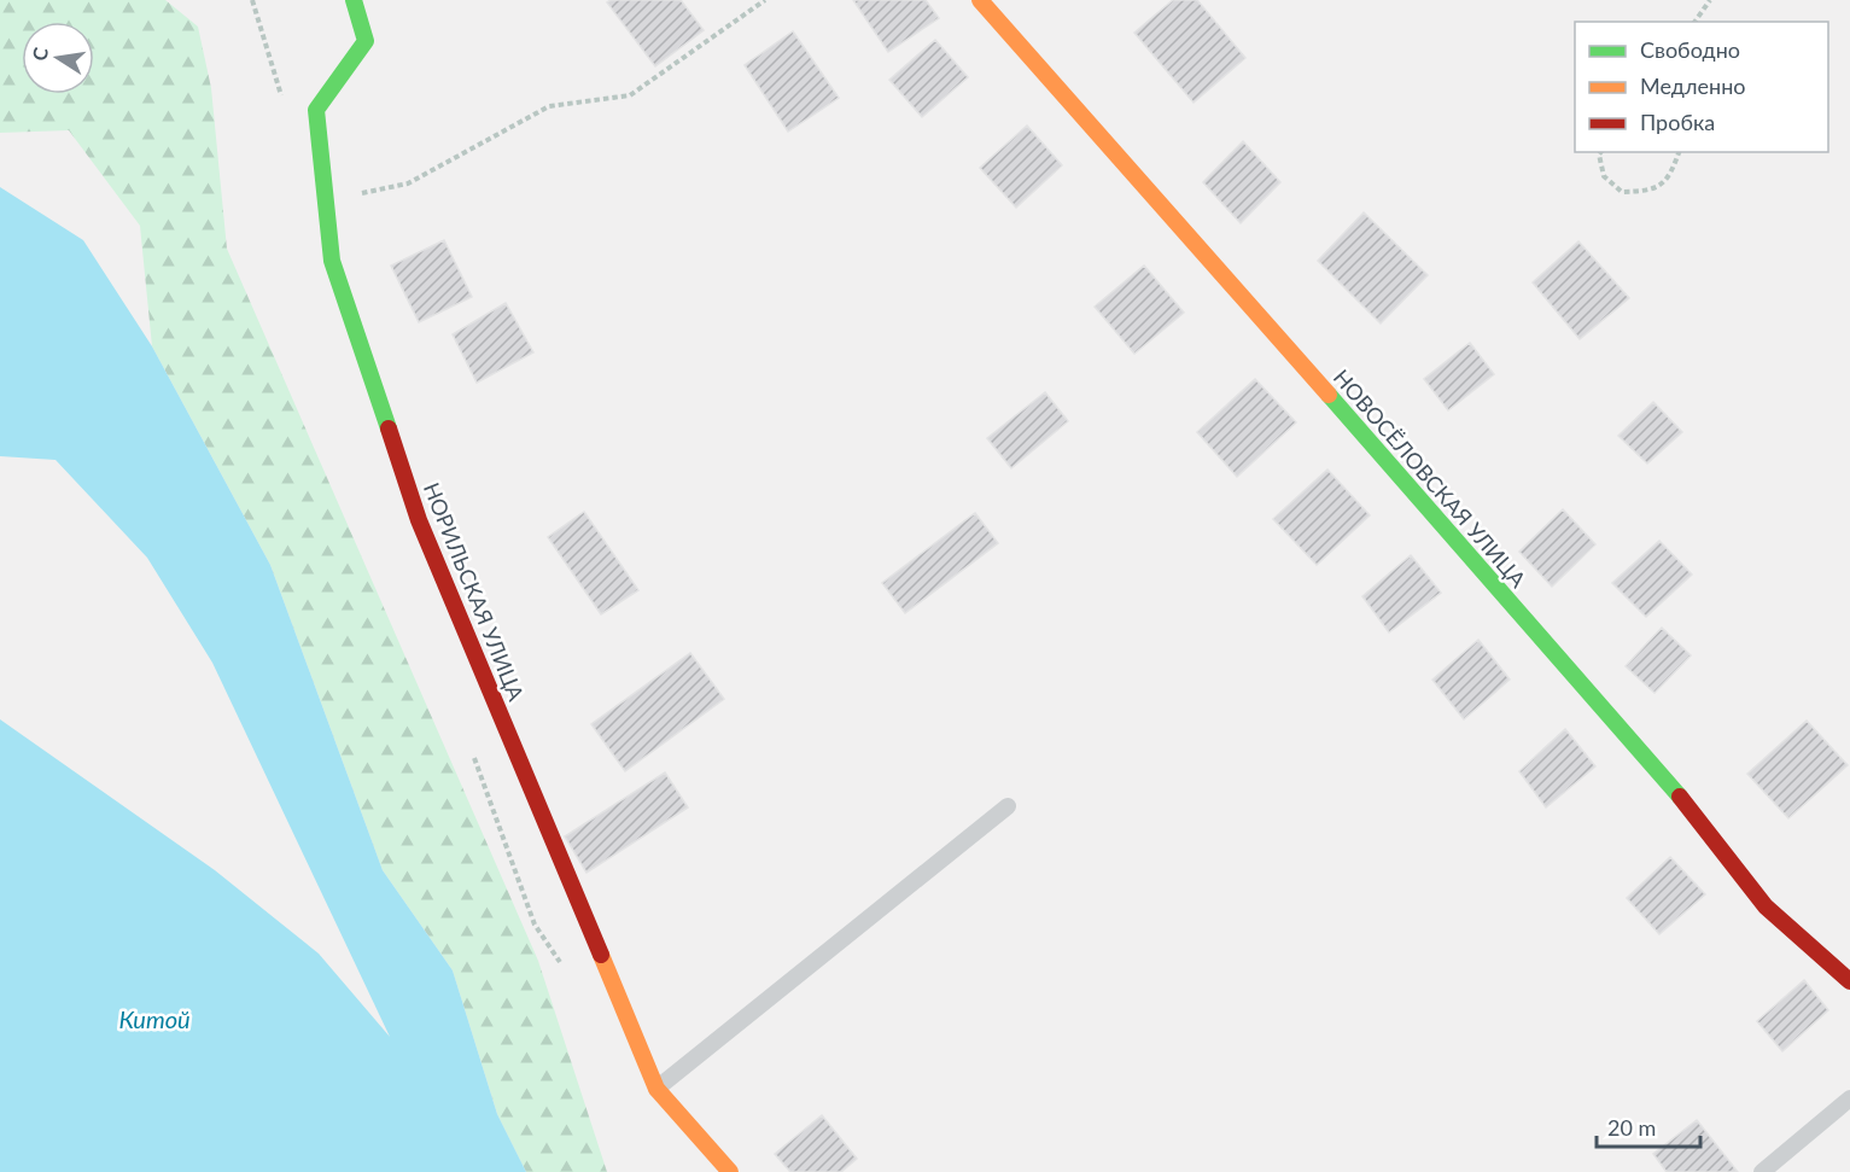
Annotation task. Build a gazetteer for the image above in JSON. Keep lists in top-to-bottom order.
{
  "streets": {
    "street": ["НОВОСЁЛОВСКАЯ УЛИЦА", "НОРИЛЬСКАЯ УЛИЦА"]
  },
  "water": ["Китой"],
  "legend": ["Свободно", "Медленно", "Пробка"],
  "scale_bar": "20 m",
  "north": "left"
}
